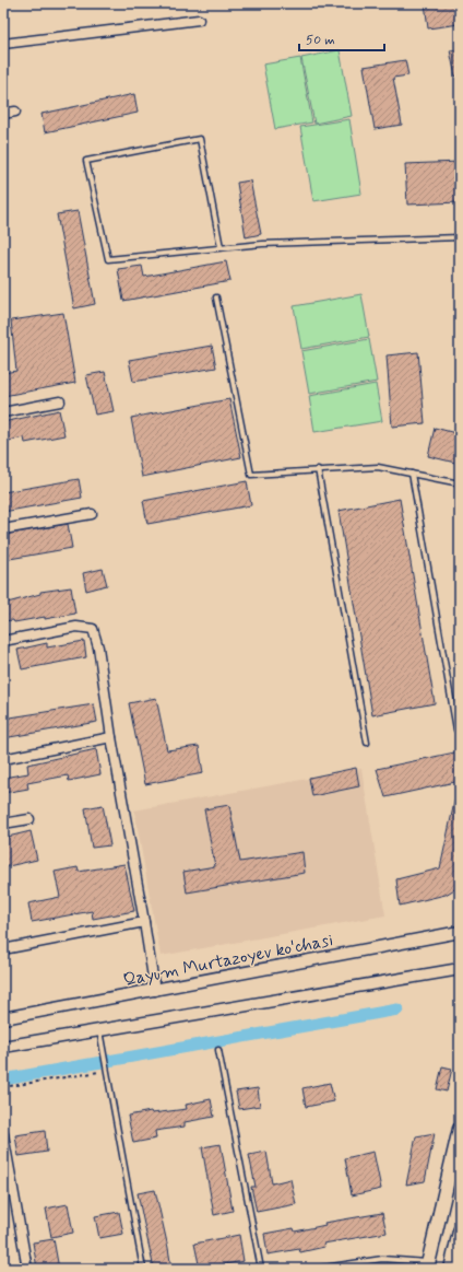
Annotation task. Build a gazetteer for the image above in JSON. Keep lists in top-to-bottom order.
{
  "streets": {
    "street": ["Qayum Murtazoyev ko'chasi"]
  },
  "scale_bar": "50 m"
}
